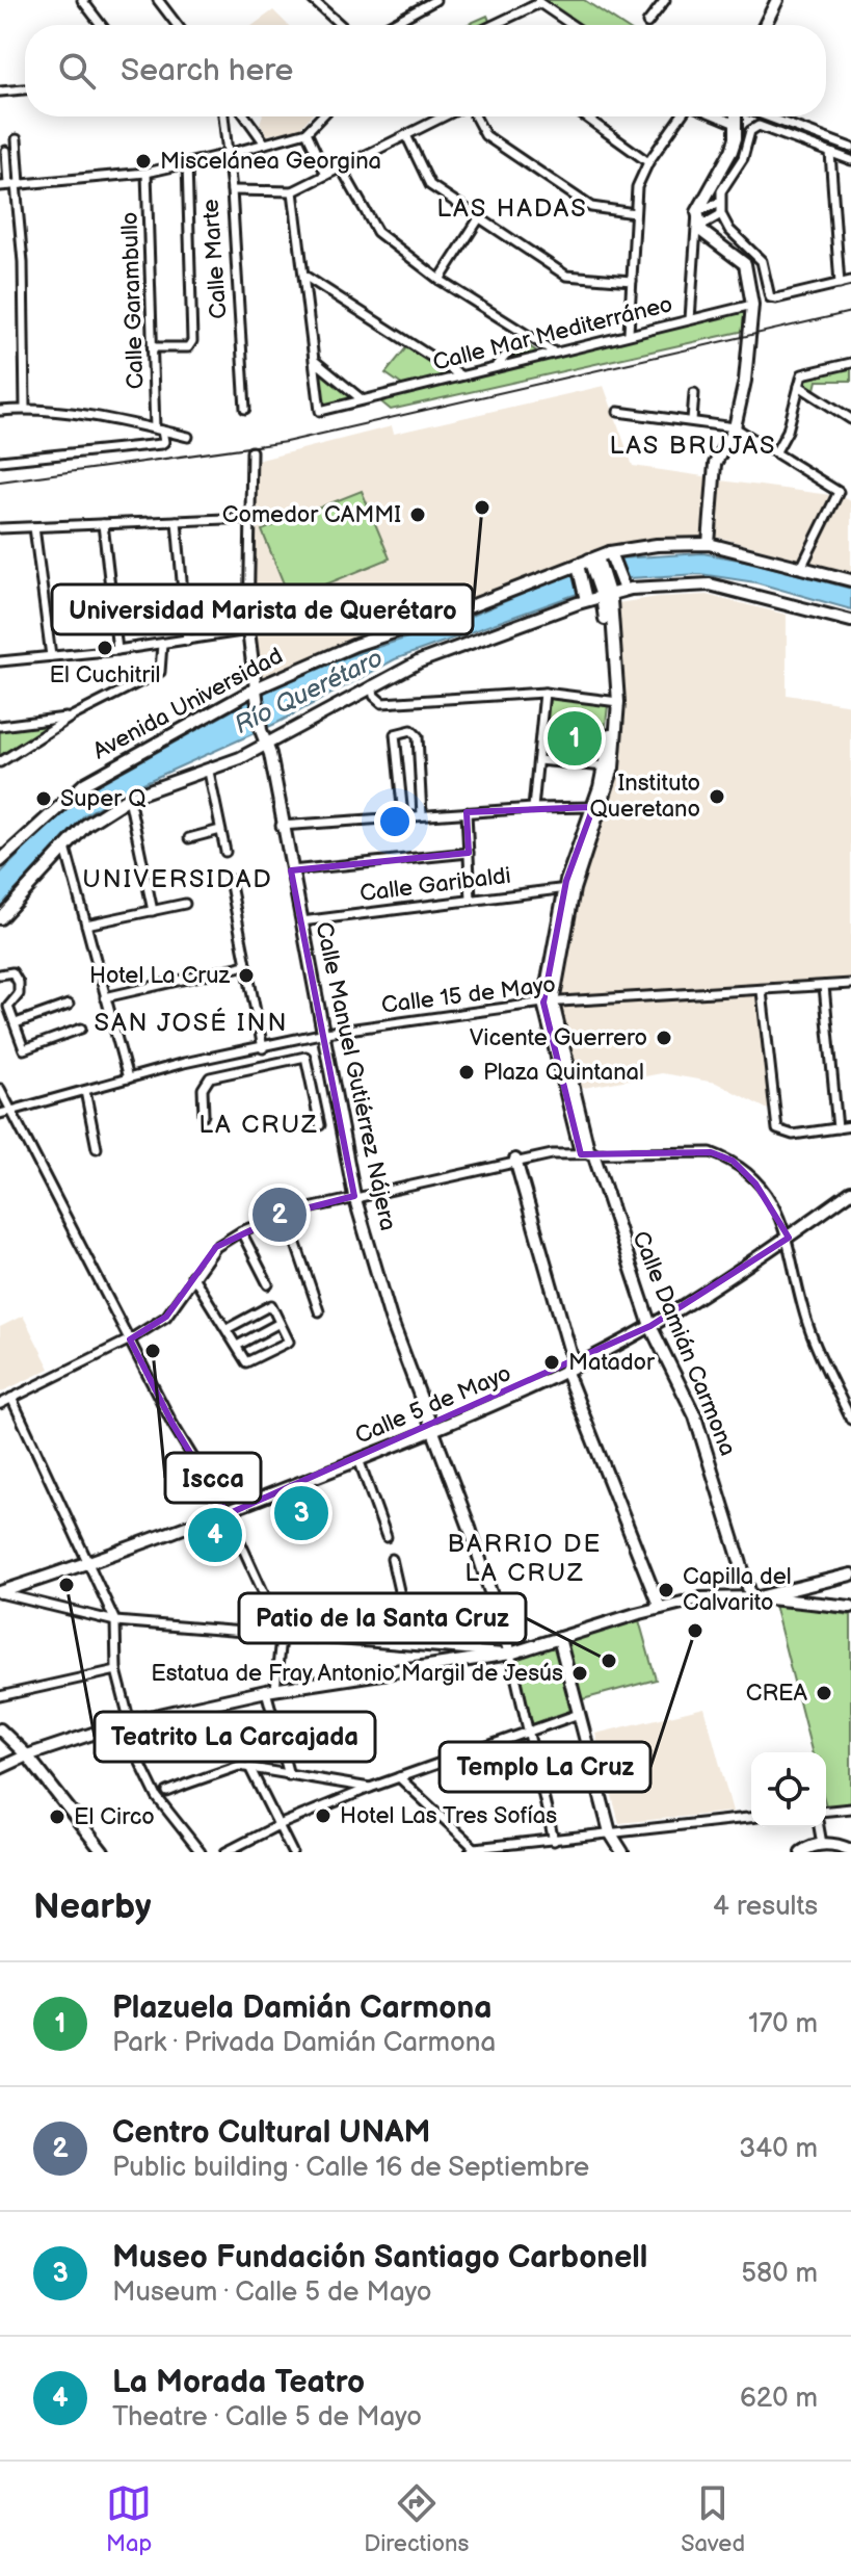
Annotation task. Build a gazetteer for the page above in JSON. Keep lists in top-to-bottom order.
{
  "streets": {
    "street": [
      "Calle Marte",
      "Calle Garambullo",
      "Calle Mar Mediterráneo",
      "Avenida Universidad",
      "Calle Garibaldi",
      "Calle 15 de Mayo",
      "Calle Manuel Gutiérrez Nájera",
      "Calle Damián Carmona",
      "Calle 5 de Mayo"
    ]
  },
  "crossings": [
    ["Avenida Universidad", "Calle Manuel Gutiérrez Nájera"],
    ["Avenida Universidad", "Calle Damián Carmona"],
    ["Calle Garibaldi", "Calle Manuel Gutiérrez Nájera"],
    ["Calle Garibaldi", "Calle Damián Carmona"],
    ["Calle 15 de Mayo", "Calle Manuel Gutiérrez Nájera"],
    ["Calle 15 de Mayo", "Calle Damián Carmona"],
    ["Calle Manuel Gutiérrez Nájera", "Calle 5 de Mayo"],
    ["Calle Damián Carmona", "Calle 5 de Mayo"]
  ],
  "districts": [
    "LAS HADAS",
    "LAS BRUJAS",
    "UNIVERSIDAD",
    "SAN JOSÉ INN",
    "LA CRUZ",
    "BARRIO DE LA CRUZ"
  ],
  "water": ["Río Querétaro"],
  "places": [
    "Miscelánea Georgina",
    "Universidad Marista de Querétaro",
    "Comedor CAMMI",
    "El Cuchitril",
    "Instituto Queretano",
    "Super Q",
    "Hotel La Cruz",
    "Vicente Guerrero",
    "Plaza Quintanal",
    "Iscca",
    "Matador",
    "Teatrito La Carcajada",
    "Capilla del Calvarito",
    "Templo La Cruz",
    "Patio de la Santa Cruz",
    "Estatua de Fray Antonio Margil de Jesús",
    "CREA",
    "Hotel Las Tres Sofías",
    "El Circo"
  ],
  "page": {
    "search": "Search here",
    "pins": [
      "1",
      "2",
      "3",
      "4"
    ],
    "heading": ["Nearby", "4 results"],
    "list": [
      {
        "mark": "1",
        "name": "Plazuela Damián Carmona",
        "note": "Park · Privada Damián Carmona",
        "value": "170 m"
      },
      {
        "mark": "2",
        "name": "Centro Cultural UNAM",
        "note": "Public building · Calle 16 de Septiembre",
        "value": "340 m"
      },
      {
        "mark": "3",
        "name": "Museo Fundación Santiago Carbonell",
        "note": "Museum · Calle 5 de Mayo",
        "value": "580 m"
      },
      {
        "mark": "4",
        "name": "La Morada Teatro",
        "note": "Theatre · Calle 5 de Mayo",
        "value": "620 m"
      }
    ],
    "nav": ["Map", "Directions", "Saved"]
  }
}
